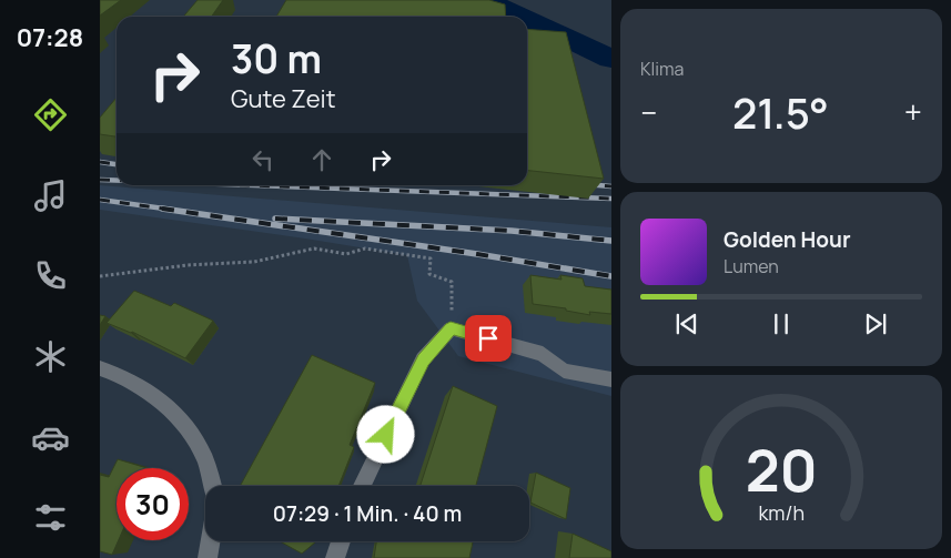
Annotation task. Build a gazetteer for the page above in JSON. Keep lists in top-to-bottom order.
{
  "page": {
    "tabs": "07:28",
    "tile": "Klima",
    "turn": ["30 m", "Gute Zeit"],
    "heat": ["−", "21.5°", "+"],
    "song": ["Golden Hour", "Lumen"],
    "limit": "30",
    "trip": "07:29 · 1 Min. · 40 m",
    "gauge": ["20", "km/h"]
  }
}
